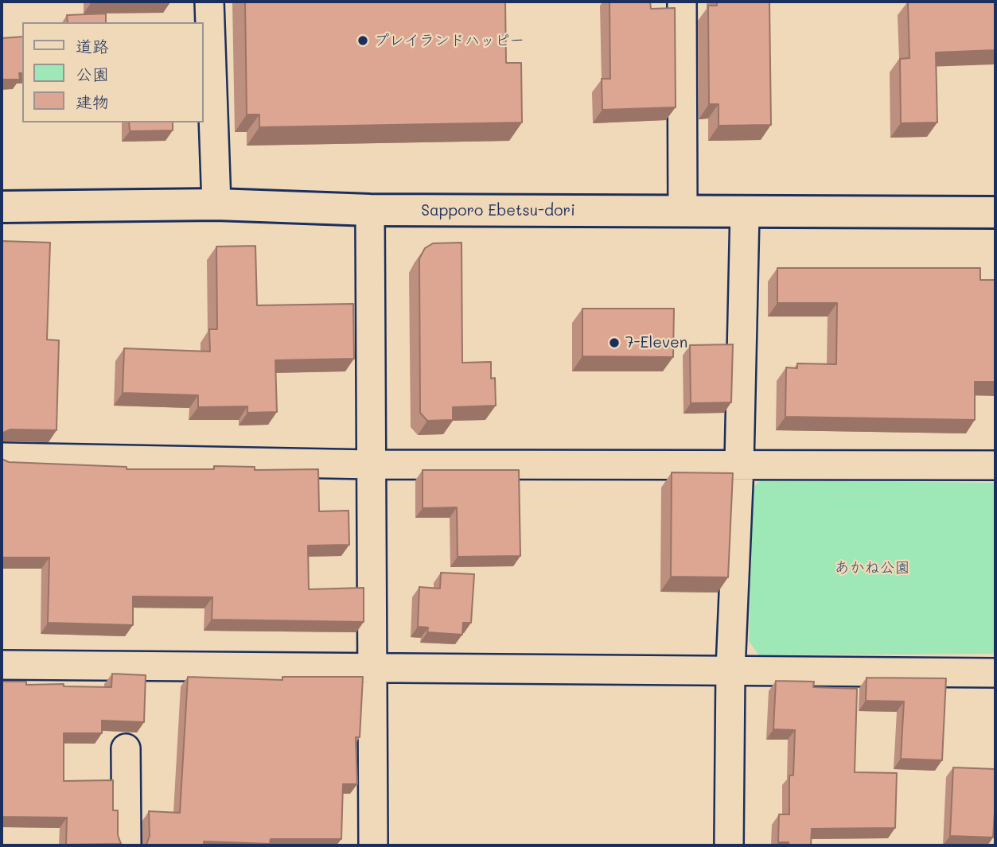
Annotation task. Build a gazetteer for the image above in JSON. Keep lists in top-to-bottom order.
{
  "streets": {
    "highway": ["Sapporo Ebetsu-dori"]
  },
  "parks": ["あかね公園"],
  "places": ["プレイランドハッピー", "7-Eleven"],
  "legend": ["道路", "公園", "建物"]
}
